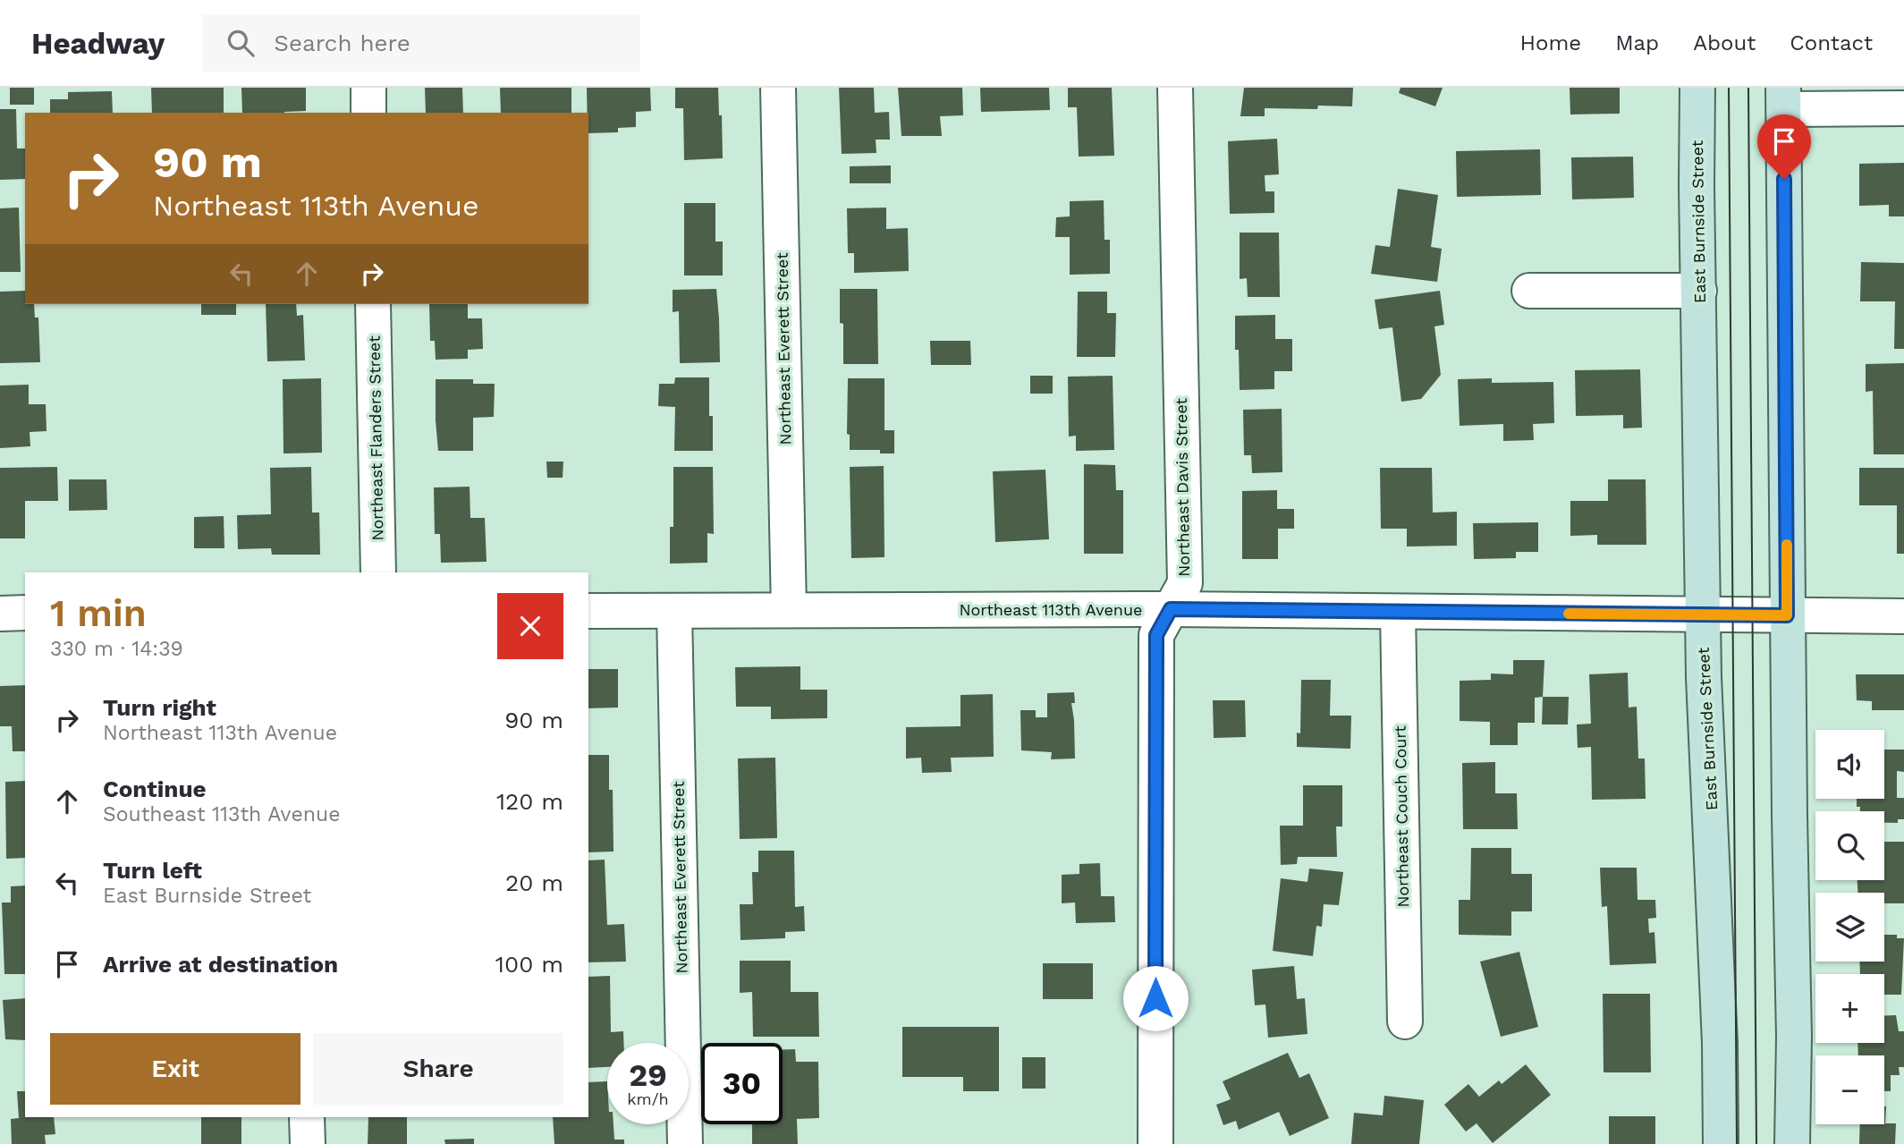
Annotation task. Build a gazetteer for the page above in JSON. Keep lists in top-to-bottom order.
{
  "streets": {
    "street": [
      "East Burnside Street",
      "Northeast Everett Street",
      "Northeast Flanders Street",
      "Northeast Davis Street",
      "Northeast 113th Avenue",
      "Northeast Couch Court"
    ]
  },
  "crossings": [
    ["East Burnside Street", "Northeast 113th Avenue"],
    ["Northeast Everett Street", "Northeast 113th Avenue"],
    ["Northeast Davis Street", "Northeast 113th Avenue"],
    ["Northeast 113th Avenue", "Northeast Couch Court"]
  ],
  "page": {
    "header": "Headway",
    "search": "Search here",
    "nav": [
      "Home",
      "Map",
      "About",
      "Contact"
    ],
    "turn": ["90 m", "Northeast 113th Avenue"],
    "heading": ["1 min", "330 m · 14:39"],
    "list": [
      {
        "name": "Turn right",
        "note": "Northeast 113th Avenue",
        "value": "90 m"
      },
      {
        "name": "Continue",
        "note": "Southeast 113th Avenue",
        "value": "120 m"
      },
      {
        "name": "Turn left",
        "note": "East Burnside Street",
        "value": "20 m"
      },
      {
        "name": "Arrive at destination",
        "value": "100 m"
      }
    ],
    "map_buttons": ["+", "−"],
    "buttons": ["Exit", "Share"],
    "speed": "29 km/h",
    "limit": "30"
  }
}
